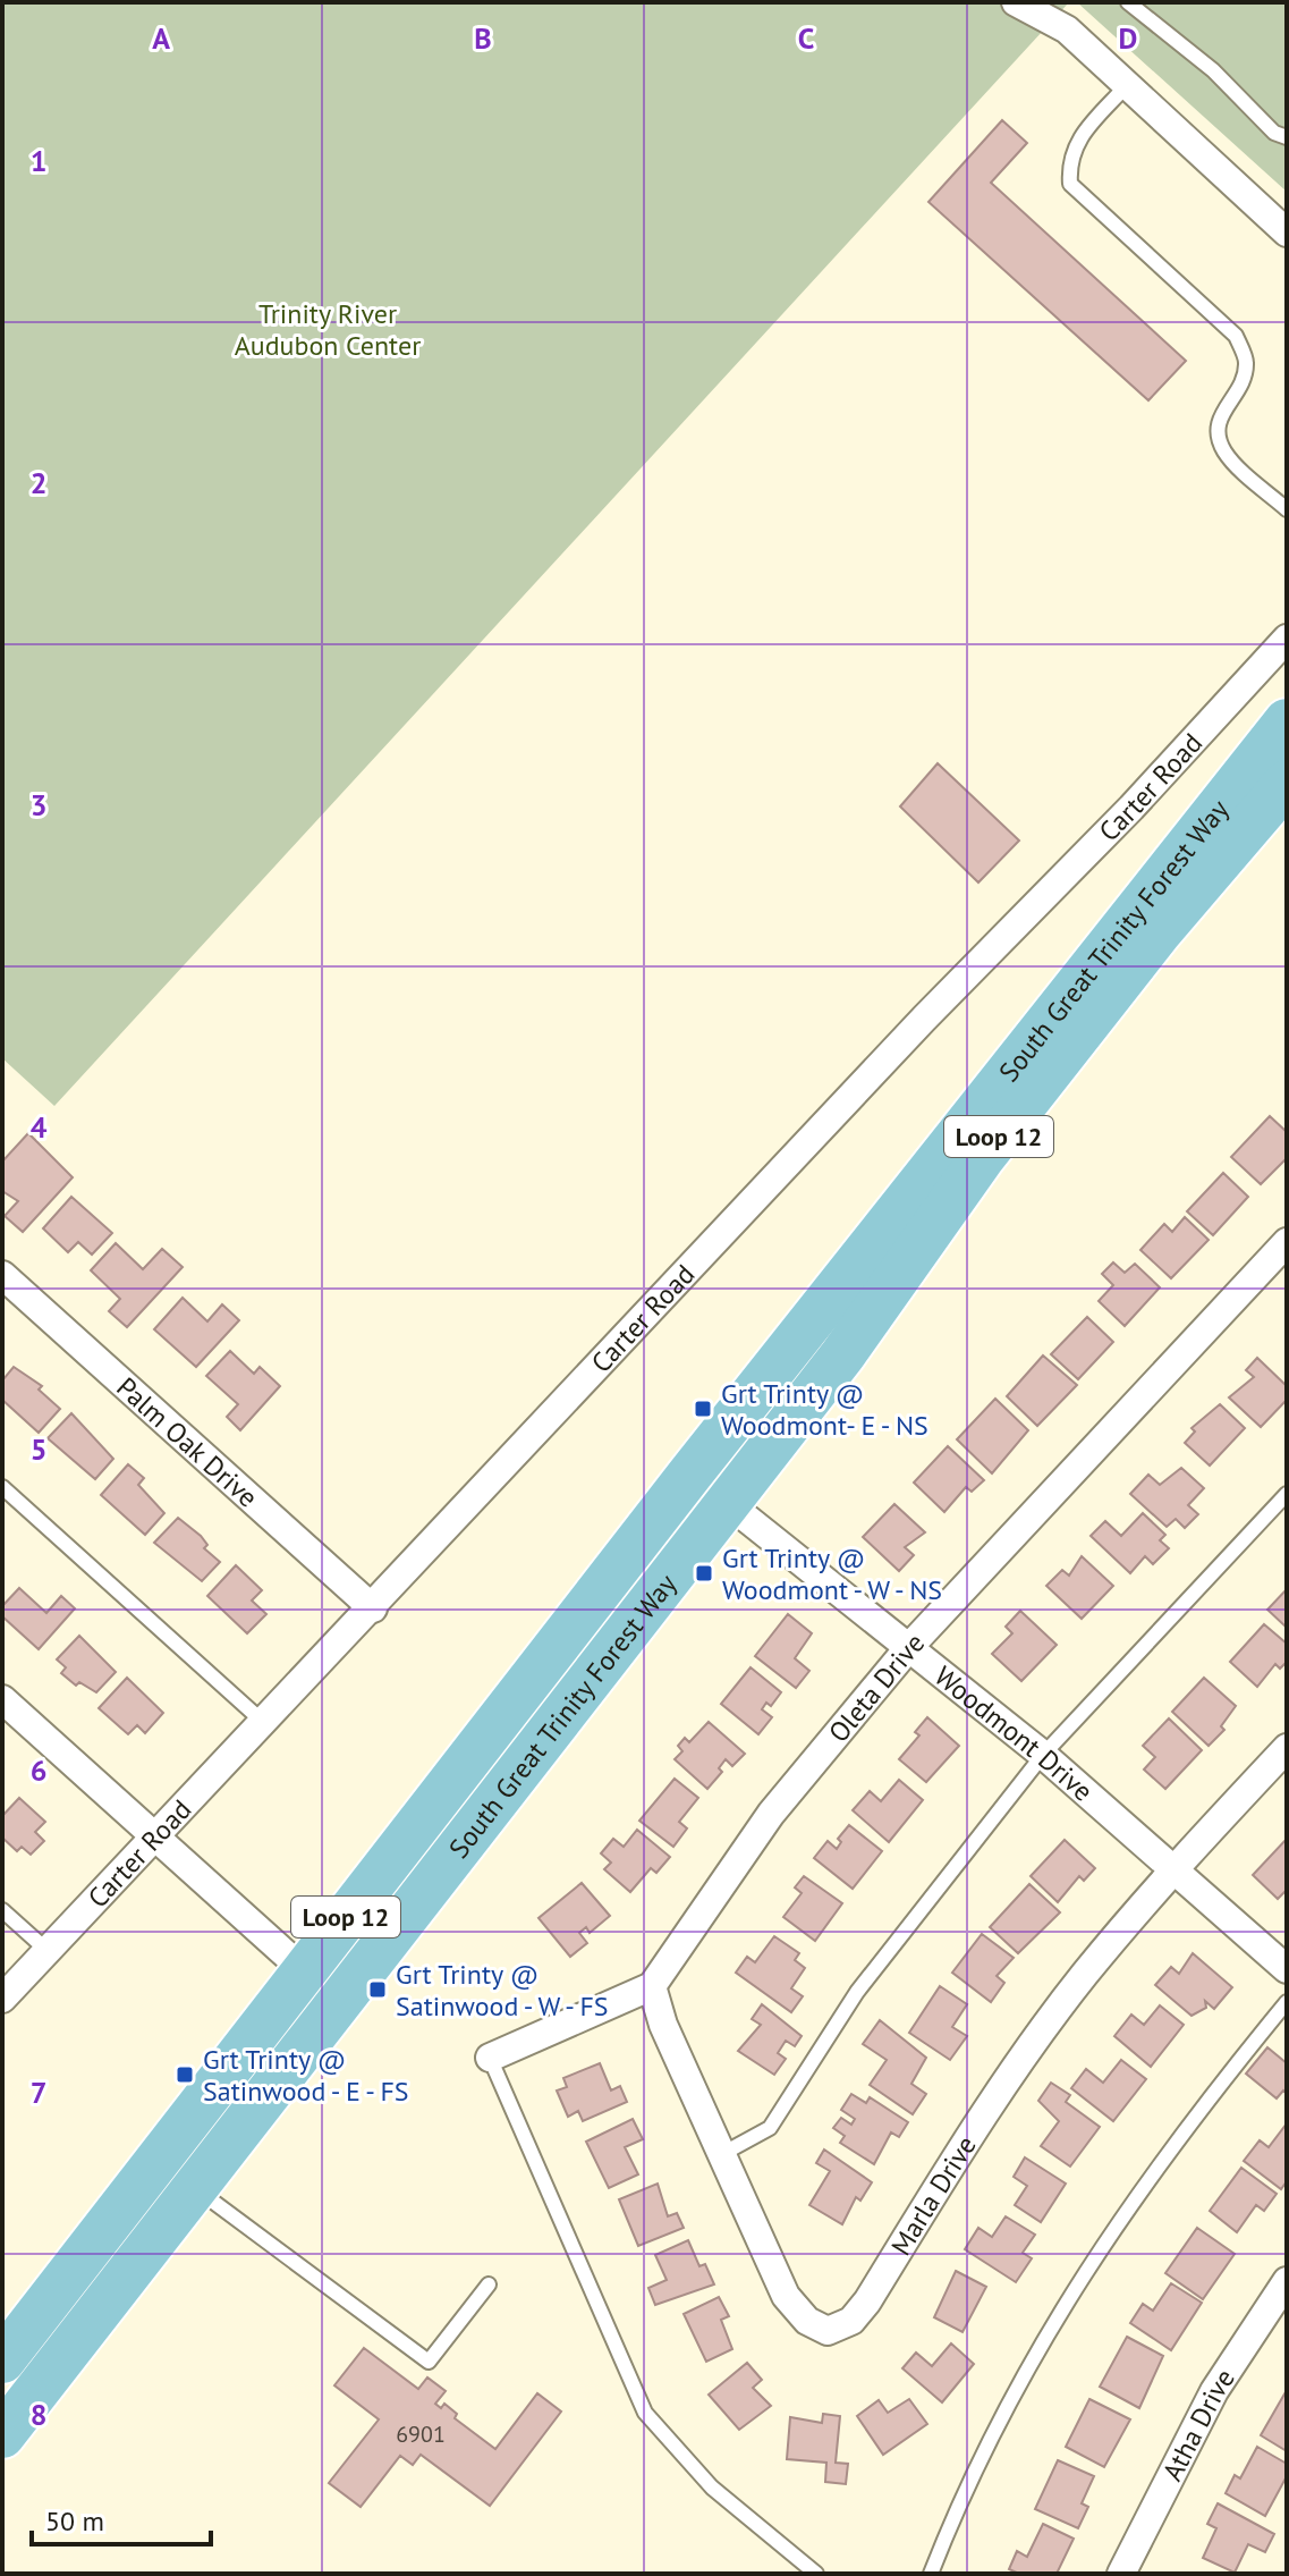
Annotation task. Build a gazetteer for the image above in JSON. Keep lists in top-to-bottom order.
{
  "streets": {
    "main road": ["South Great Trinity Forest Way", "Loop 12"],
    "street": [
      "Carter Road",
      "Palm Oak Drive",
      "Oleta Drive",
      "Woodmont Drive",
      "Marla Drive",
      "Atha Drive"
    ]
  },
  "crossings": [
    ["Carter Road", "Palm Oak Drive"],
    ["South Great Trinity Forest Way", "Woodmont Drive"],
    ["Oleta Drive", "Woodmont Drive"],
    ["Oleta Drive", "Marla Drive"],
    ["Woodmont Drive", "Marla Drive"]
  ],
  "parks": ["Trinity River Audubon Center"],
  "places": {
    "transit": [
      "Grt Trinty @ Woodmont- E - NS",
      "Grt Trinty @ Woodmont - W - NS",
      "Grt Trinty @ Satinwood - W - FS",
      "Grt Trinty @ Satinwood - E - FS"
    ]
  },
  "house_numbers": ["6901"],
  "scale_bar": "50 m",
  "grid": {
    "columns": [
      "A",
      "B",
      "C",
      "D"
    ],
    "rows": [
      "1",
      "2",
      "3",
      "4",
      "5",
      "6",
      "7",
      "8"
    ]
  }
}
